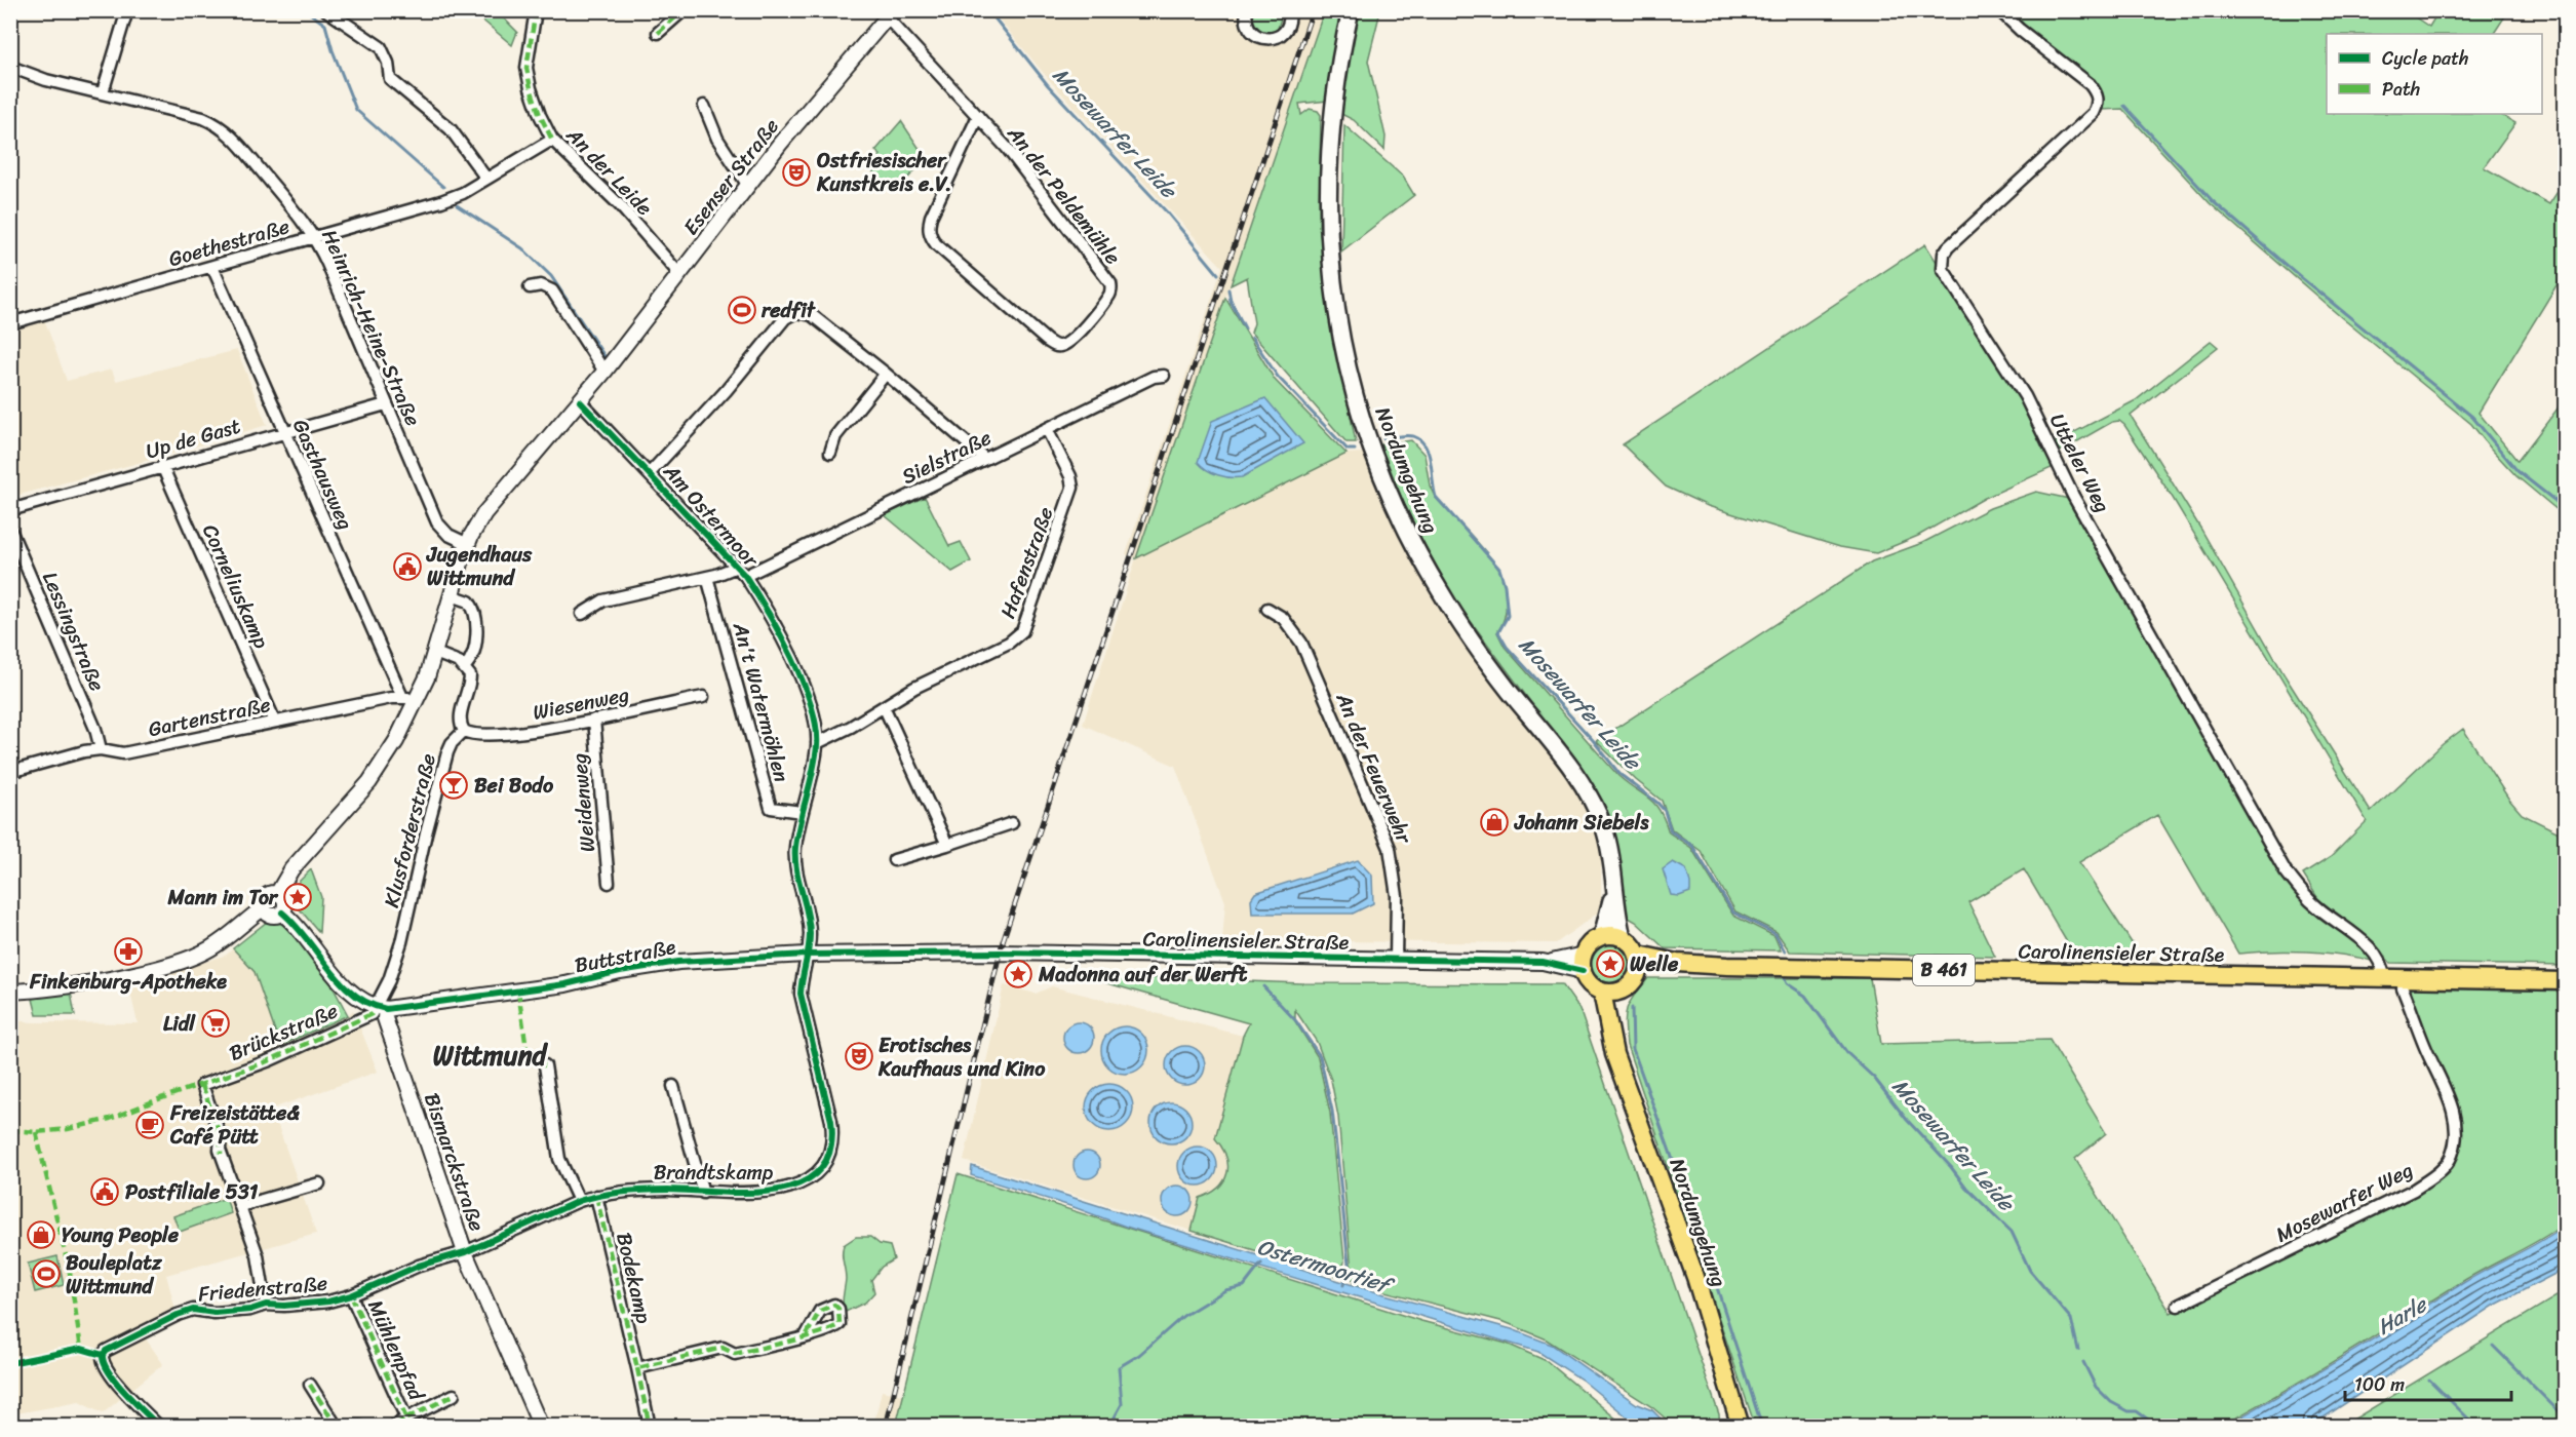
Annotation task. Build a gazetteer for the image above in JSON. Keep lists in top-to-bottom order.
{
  "streets": {
    "main road": ["Nordumgehung", "Carolinensieler Straße", "B 461"],
    "street": [
      "An der Leide",
      "Esenser Straße",
      "An der Peldemühle",
      "Goethestraße",
      "Heinrich-Heine-Straße",
      "Up de Gast",
      "Sielstraße",
      "Utteler Weg",
      "Gasthausweg",
      "Am Ostermoor",
      "Hafenstraße",
      "Corneliuskamp",
      "Lessingstraße",
      "An't Watermöhlen",
      "Wiesenweg",
      "Gartenstraße",
      "An der Feuerwehr",
      "Weidenweg",
      "Klusforderstraße",
      "Buttstraße",
      "Brückstraße",
      "Bismarckstraße",
      "Brandtskamp",
      "Mosewarfer Weg",
      "Bodekamp",
      "Friedenstraße",
      "Mühlenpfad"
    ]
  },
  "crossings": [
    ["An der Leide", "Esenser Straße"],
    ["An der Leide", "Goethestraße"],
    ["Esenser Straße", "An der Peldemühle"],
    ["Esenser Straße", "Heinrich-Heine-Straße"],
    ["Esenser Straße", "Am Ostermoor"],
    ["Esenser Straße", "Gartenstraße"],
    ["Goethestraße", "Heinrich-Heine-Straße"],
    ["Goethestraße", "Gasthausweg"],
    ["Heinrich-Heine-Straße", "Up de Gast"],
    ["Up de Gast", "Gasthausweg"],
    ["Up de Gast", "Corneliuskamp"],
    ["Sielstraße", "Am Ostermoor"],
    ["Sielstraße", "Hafenstraße"],
    ["Sielstraße", "An't Watermöhlen"],
    ["Utteler Weg", "Carolinensieler Straße"],
    ["Nordumgehung", "Carolinensieler Straße"],
    ["Gasthausweg", "Gartenstraße"],
    ["Am Ostermoor", "Hafenstraße"],
    ["Am Ostermoor", "An't Watermöhlen"],
    ["Am Ostermoor", "Buttstraße"],
    ["Am Ostermoor", "Brandtskamp"],
    ["Corneliuskamp", "Gartenstraße"],
    ["Lessingstraße", "Gartenstraße"],
    ["Wiesenweg", "Weidenweg"],
    ["Wiesenweg", "Klusforderstraße"],
    ["An der Feuerwehr", "Carolinensieler Straße"],
    ["Klusforderstraße", "Buttstraße"],
    ["Klusforderstraße", "Brückstraße"],
    ["Klusforderstraße", "Bismarckstraße"],
    ["Carolinensieler Straße", "Buttstraße"],
    ["Carolinensieler Straße", "Mosewarfer Weg"],
    ["Buttstraße", "Brückstraße"],
    ["Buttstraße", "Bismarckstraße"],
    ["Buttstraße", "Brandtskamp"],
    ["Brückstraße", "Bismarckstraße"],
    ["Bismarckstraße", "Brandtskamp"],
    ["Bismarckstraße", "Friedenstraße"],
    ["Brandtskamp", "Bodekamp"],
    ["Brandtskamp", "Friedenstraße"],
    ["Friedenstraße", "Mühlenpfad"]
  ],
  "districts": ["Wittmund"],
  "water": ["Mosewarfer Leide", "Ostermoortief", "Harle"],
  "places": {
    "theatre": ["Ostfriesischer Kunstkreis e.V.", "Erotisches Kaufhaus und Kino"],
    "sports": ["redfit", "Bouleplatz Wittmund"],
    "public building": ["Jugendhaus Wittmund", "Postfiliale 531"],
    "bar": ["Bei Bodo"],
    "shop": ["Johann Siebels", "Young People"],
    "place": ["Mann im Tor", "Welle", "Madonna auf der Werft"],
    "pharmacy": ["Finkenburg-Apotheke"],
    "supermarket": ["Lidl"],
    "cafe": ["Freizeistätte& Café Pütt"]
  },
  "legend": ["Cycle path", "Path"],
  "scale_bar": "100 m"
}
